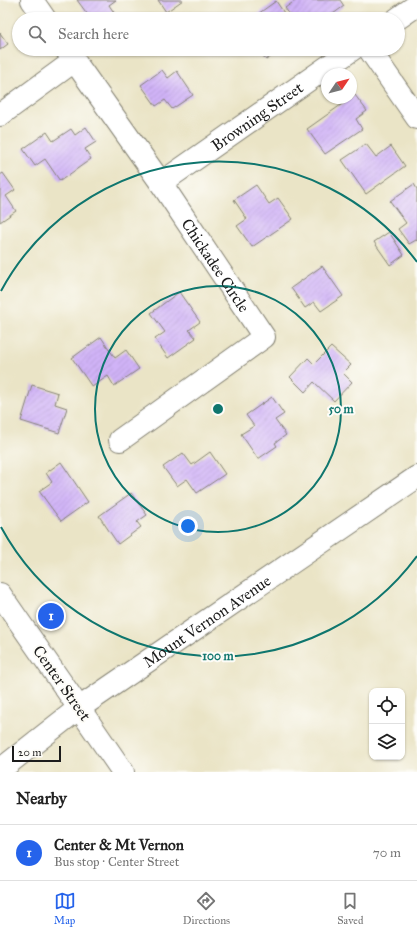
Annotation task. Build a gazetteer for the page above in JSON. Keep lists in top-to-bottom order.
{
  "streets": {
    "street": [
      "Browning Street",
      "Chickadee Circle",
      "Mount Vernon Avenue",
      "Center Street"
    ]
  },
  "crossings": [
    ["Browning Street", "Chickadee Circle"],
    ["Mount Vernon Avenue", "Center Street"]
  ],
  "scale_bar": "20 m",
  "north": "top right",
  "page": {
    "search": "Search here",
    "pins": "1",
    "scale": "20 m",
    "heading": "Nearby",
    "list": [
      {
        "mark": "1",
        "name": "Center & Mt Vernon",
        "note": "Bus stop · Center Street",
        "value": "70 m"
      }
    ],
    "nav": ["Map", "Directions", "Saved"]
  },
  "rings": ["50 m", "100 m"]
}
